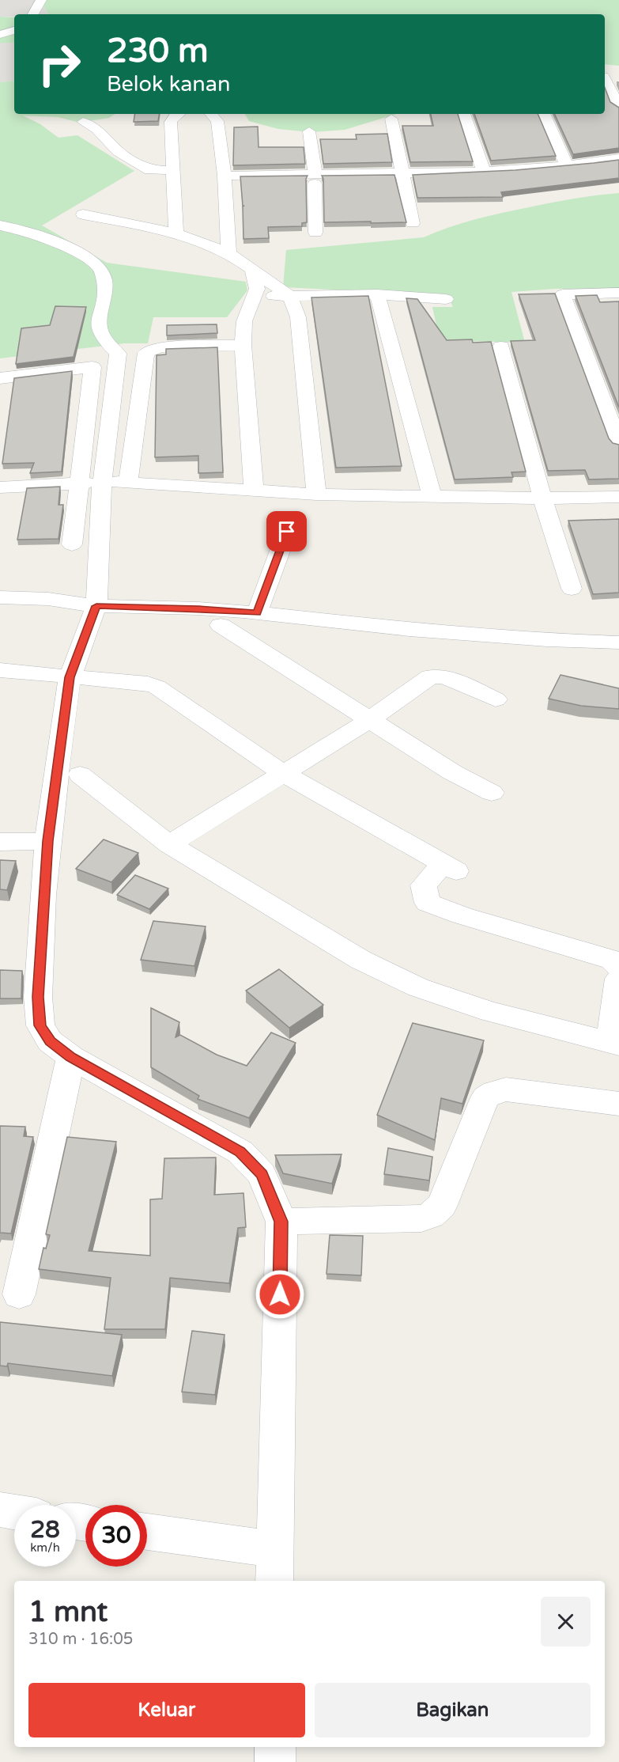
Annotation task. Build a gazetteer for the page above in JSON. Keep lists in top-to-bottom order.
{
  "page": {
    "turn": ["230 m", "Belok kanan"],
    "speed": "28 km/h",
    "limit": "30",
    "heading": ["1 mnt", "310 m · 16:05"],
    "buttons": ["Keluar", "Bagikan"]
  }
}
